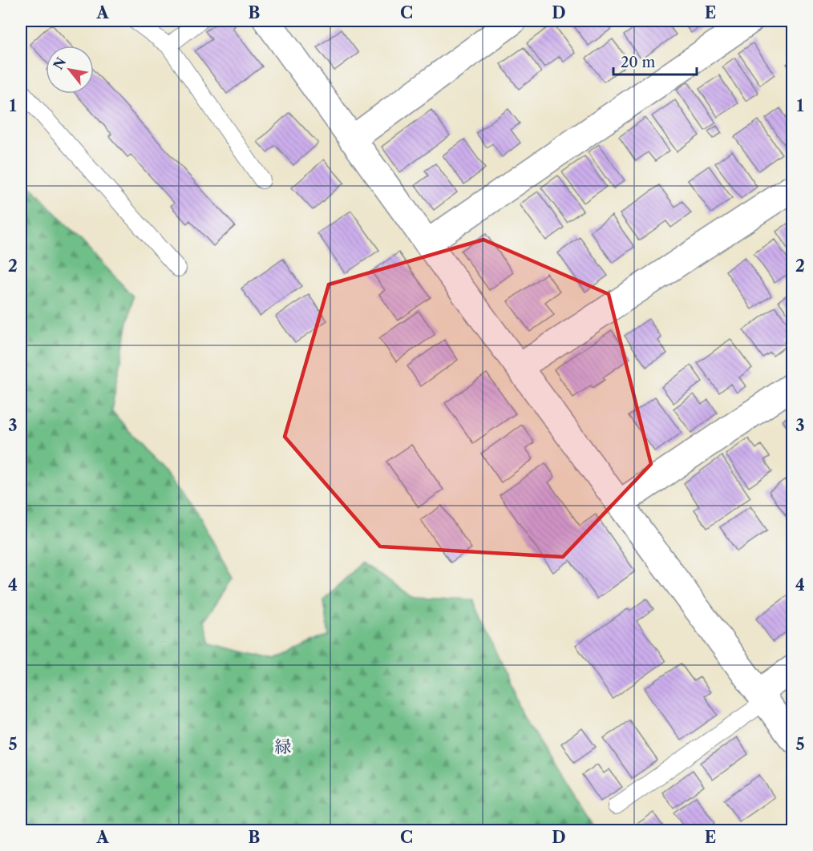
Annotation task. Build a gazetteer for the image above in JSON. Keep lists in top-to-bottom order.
{
  "districts": ["緑"],
  "scale_bar": "20 m",
  "north": "top left",
  "grid": {
    "columns": [
      "A",
      "B",
      "C",
      "D",
      "E"
    ],
    "rows": [
      "1",
      "2",
      "3",
      "4",
      "5"
    ]
  }
}
